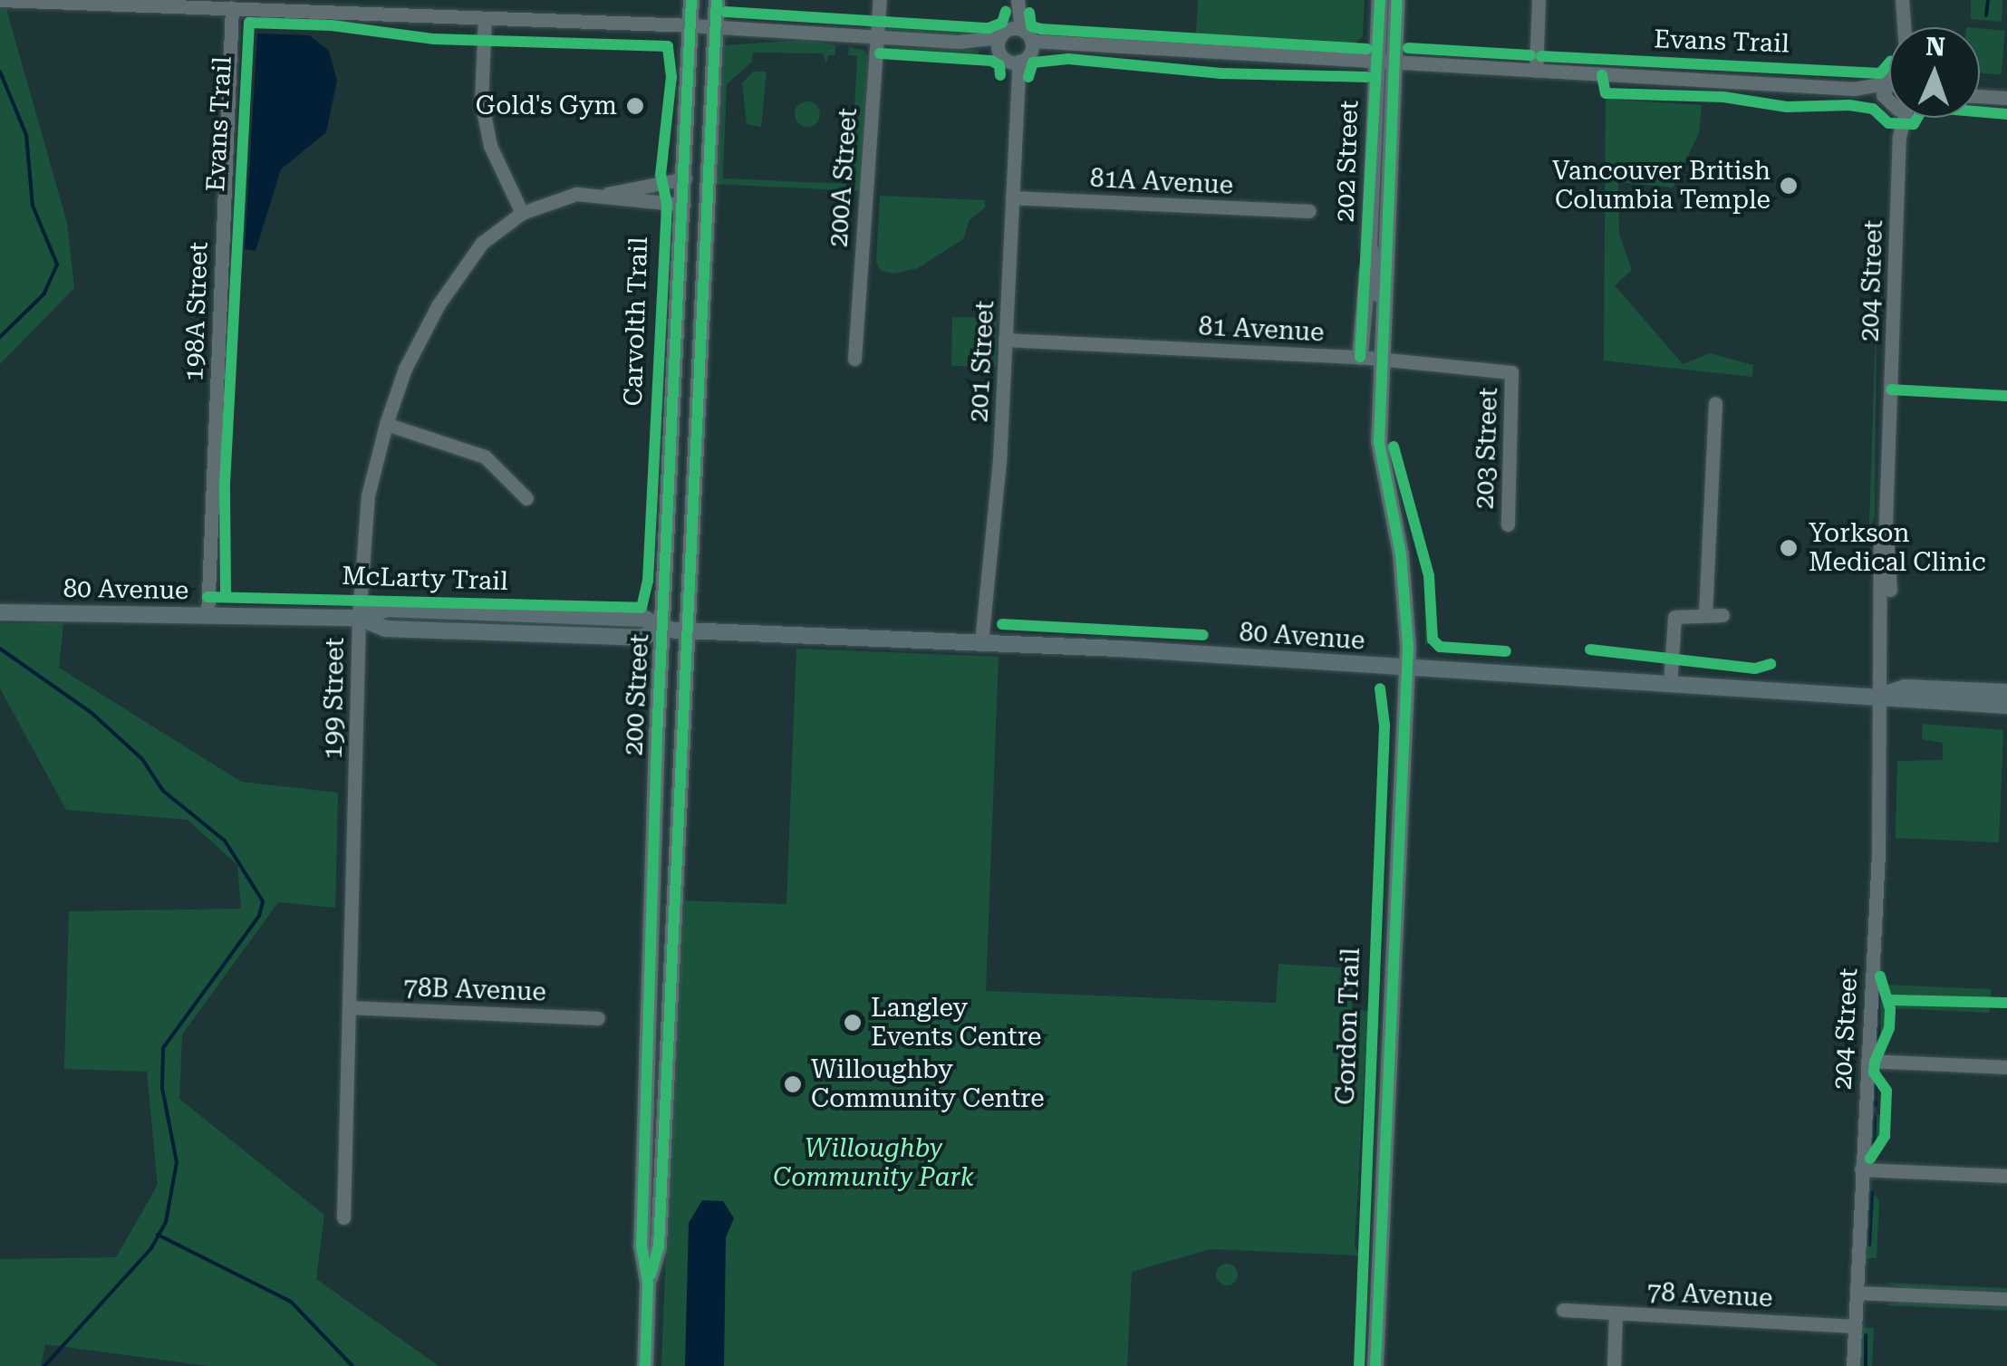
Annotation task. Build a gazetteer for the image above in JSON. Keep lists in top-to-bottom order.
{
  "streets": {
    "main road": ["202 Street", "80 Avenue", "200 Street"],
    "street": [
      "200A Street",
      "81A Avenue",
      "204 Street",
      "198A Street",
      "81 Avenue",
      "201 Street",
      "203 Street",
      "199 Street",
      "78B Avenue",
      "78 Avenue"
    ],
    "cycle path": ["Evans Trail", "Carvolth Trail", "Gordon Trail"]
  },
  "crossings": [
    ["202 Street", "81 Avenue"],
    ["202 Street", "80 Avenue"],
    ["81A Avenue", "201 Street"],
    ["204 Street", "80 Avenue"],
    ["204 Street", "78 Avenue"],
    ["198A Street", "80 Avenue"],
    ["81 Avenue", "201 Street"],
    ["81 Avenue", "203 Street"],
    ["201 Street", "80 Avenue"],
    ["80 Avenue", "200 Street"],
    ["80 Avenue", "199 Street"],
    ["199 Street", "78B Avenue"]
  ],
  "parks": ["Willoughby Community Park"],
  "places": [
    "Gold's Gym",
    "Vancouver British Columbia Temple",
    "Yorkson Medical Clinic",
    "Langley Events Centre",
    "Willoughby Community Centre"
  ],
  "north": "top"
}
